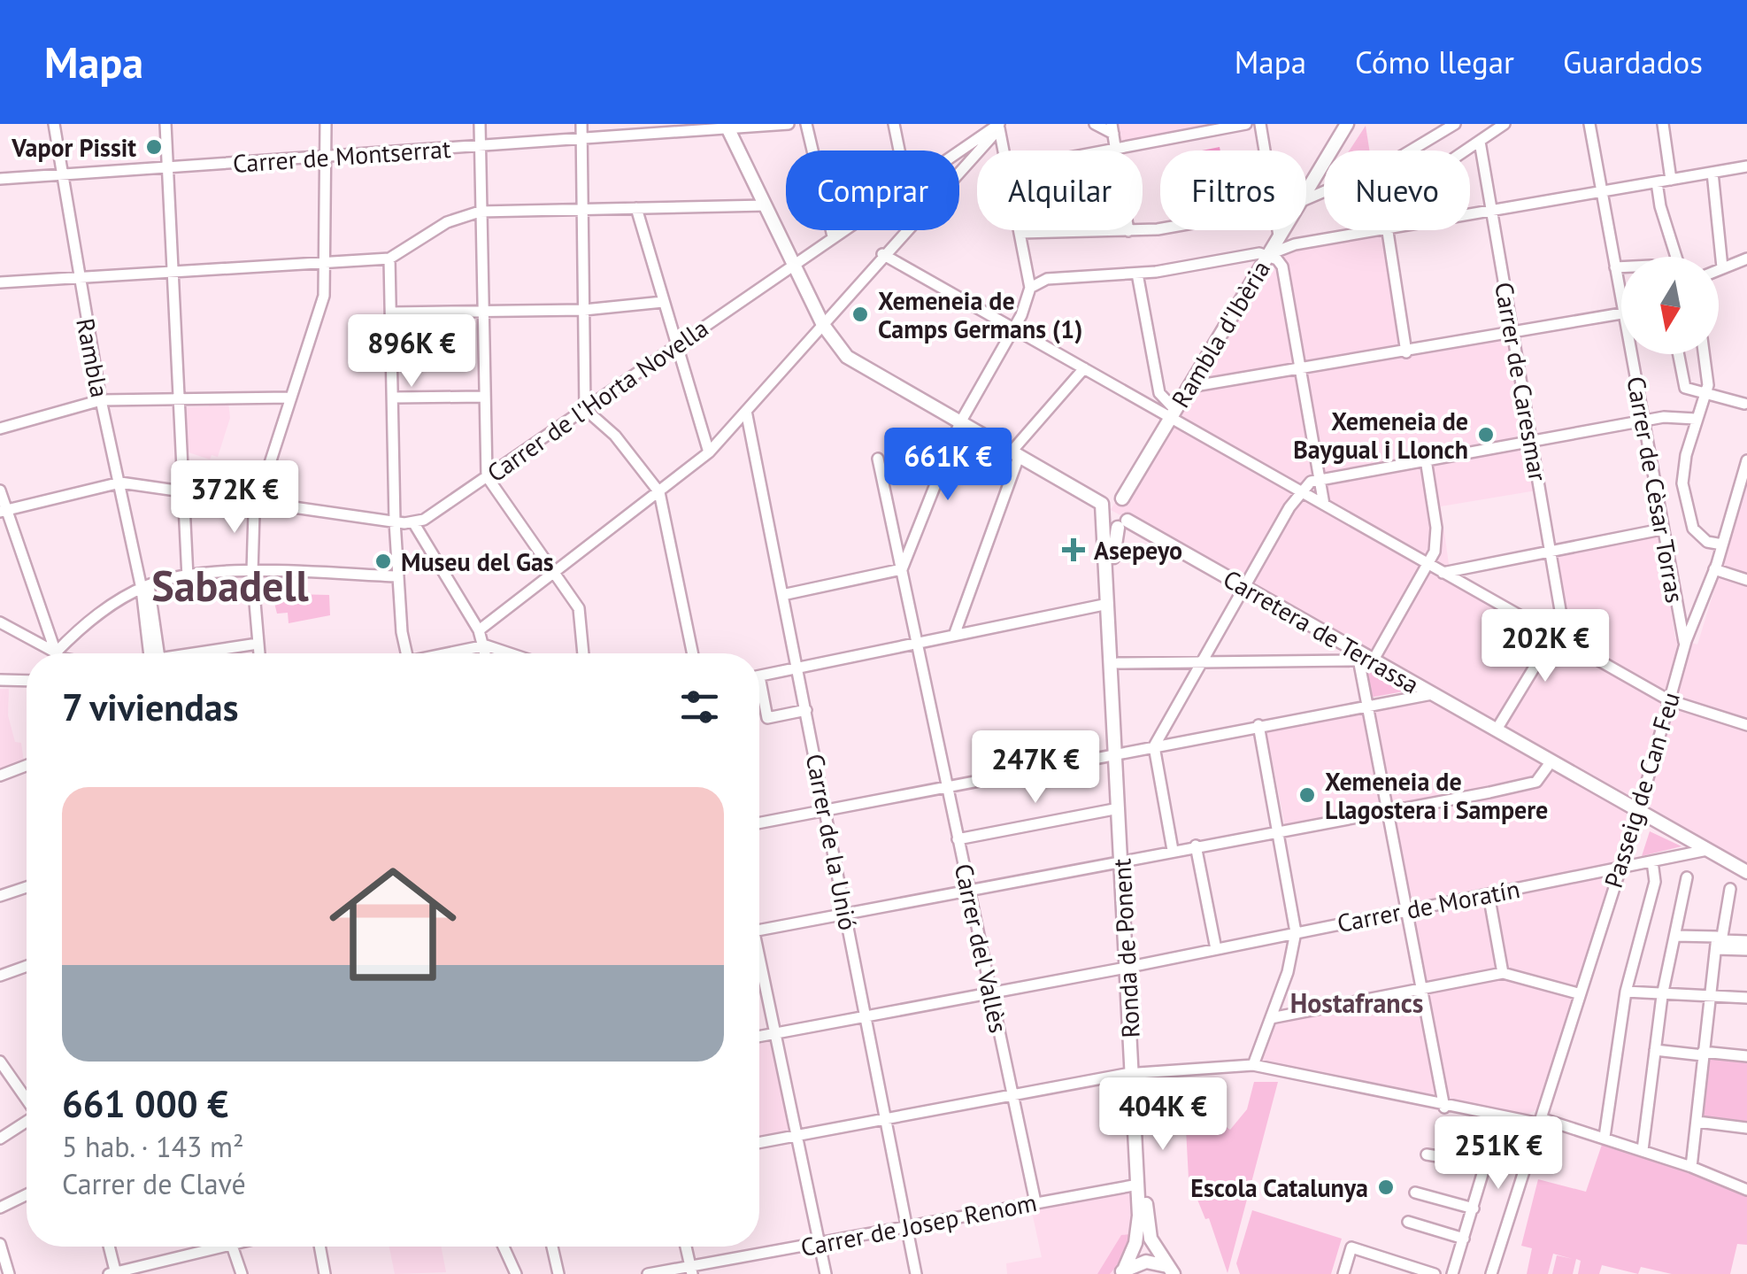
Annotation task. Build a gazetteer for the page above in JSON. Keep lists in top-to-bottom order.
{
  "streets": {
    "main road": ["Rambla d'Ibèria", "Carretera de Terrassa", "Ronda de Ponent"],
    "street": [
      "Carrer de Montserrat",
      "Rambla",
      "Carrer de Caresmar",
      "Carrer de l'Horta Novella",
      "Carrer de Cèsar Torras",
      "Passeig de Can Feu",
      "Carrer de la Unió",
      "Carrer de Moratín",
      "Carrer del Vallès",
      "Carrer de Josep Renom"
    ]
  },
  "crossings": [
    ["Carrer de Montserrat", "Rambla"],
    ["Rambla d'Ibèria", "Carretera de Terrassa"],
    ["Rambla d'Ibèria", "Ronda de Ponent"],
    ["Carrer de Cèsar Torras", "Passeig de Can Feu"],
    ["Carretera de Terrassa", "Passeig de Can Feu"],
    ["Carretera de Terrassa", "Carrer de Moratín"],
    ["Carretera de Terrassa", "Ronda de Ponent"],
    ["Passeig de Can Feu", "Carrer de Moratín"],
    ["Carrer de la Unió", "Carrer de Moratín"],
    ["Carrer de la Unió", "Carrer de Josep Renom"],
    ["Carrer de Moratín", "Carrer del Vallès"],
    ["Carrer de Moratín", "Ronda de Ponent"],
    ["Carrer del Vallès", "Carrer de Josep Renom"],
    ["Ronda de Ponent", "Carrer de Josep Renom"]
  ],
  "districts": ["Sabadell", "Hostafrancs"],
  "places": {
    "other": [
      "Vapor Pissit",
      "Xemeneia de Camps Germans (1)",
      "Xemeneia de Baygual i Llonch",
      "Museu del Gas",
      "Xemeneia de Llagostera i Sampere",
      "Escola Catalunya"
    ],
    "health": ["Asepeyo"]
  },
  "north": "bottom",
  "page": {
    "header": "Mapa",
    "nav": ["Mapa", "Cómo llegar", "Guardados"],
    "chip": [
      "Comprar",
      "Alquilar",
      "Filtros",
      "Nuevo"
    ],
    "price": [
      "896K €",
      "661K €",
      "372K €",
      "202K €",
      "247K €",
      "404K €",
      "251K €"
    ],
    "heading": "7 viviendas",
    "list": [
      {
        "name": "661 000 €",
        "note": "5 hab. · 143 m² · Carrer de Clavé"
      }
    ]
  }
}
